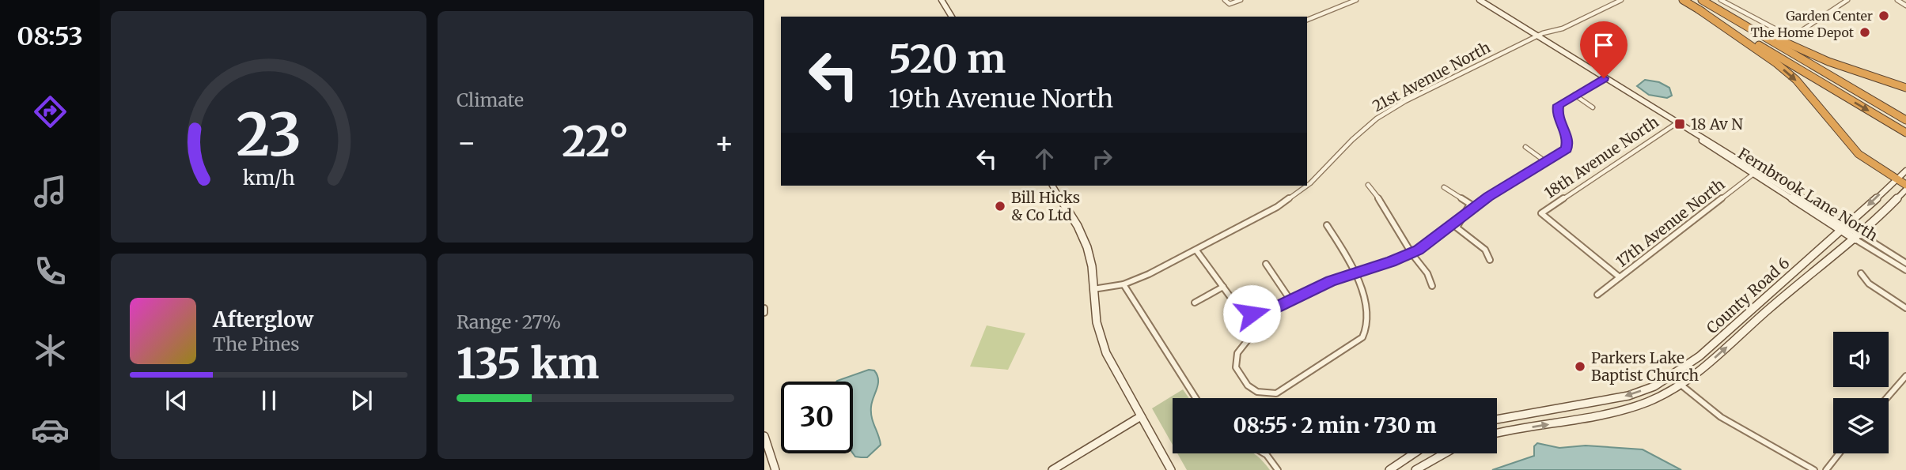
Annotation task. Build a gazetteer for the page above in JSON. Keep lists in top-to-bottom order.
{
  "streets": {
    "main road": ["Fernbrook Lane North", "County Road 6"],
    "street": ["21st Avenue North", "18th Avenue North", "17th Avenue North"]
  },
  "crossings": [
    ["21st Avenue North", "Fernbrook Lane North"],
    ["18th Avenue North", "Fernbrook Lane North"],
    ["18th Avenue North", "17th Avenue North"],
    ["Fernbrook Lane North", "17th Avenue North"],
    ["Fernbrook Lane North", "County Road 6"]
  ],
  "places": {
    "other": [
      "Garden Center",
      "The Home Depot",
      "Bill Hicks & Co Ltd",
      "Parkers Lake Baptist Church"
    ],
    "transit": ["18 Av N"]
  },
  "page": {
    "tabs": "08:53",
    "tile": [
      "Climate",
      ["Range · 27%", "135 km"]
    ],
    "turn": ["520 m", "19th Avenue North"],
    "heat": ["−", "22°", "+"],
    "song": ["Afterglow", "The Pines"],
    "limit": "30",
    "trip": "08:55 · 2 min · 730 m",
    "gauge": ["23", "km/h"]
  }
}
